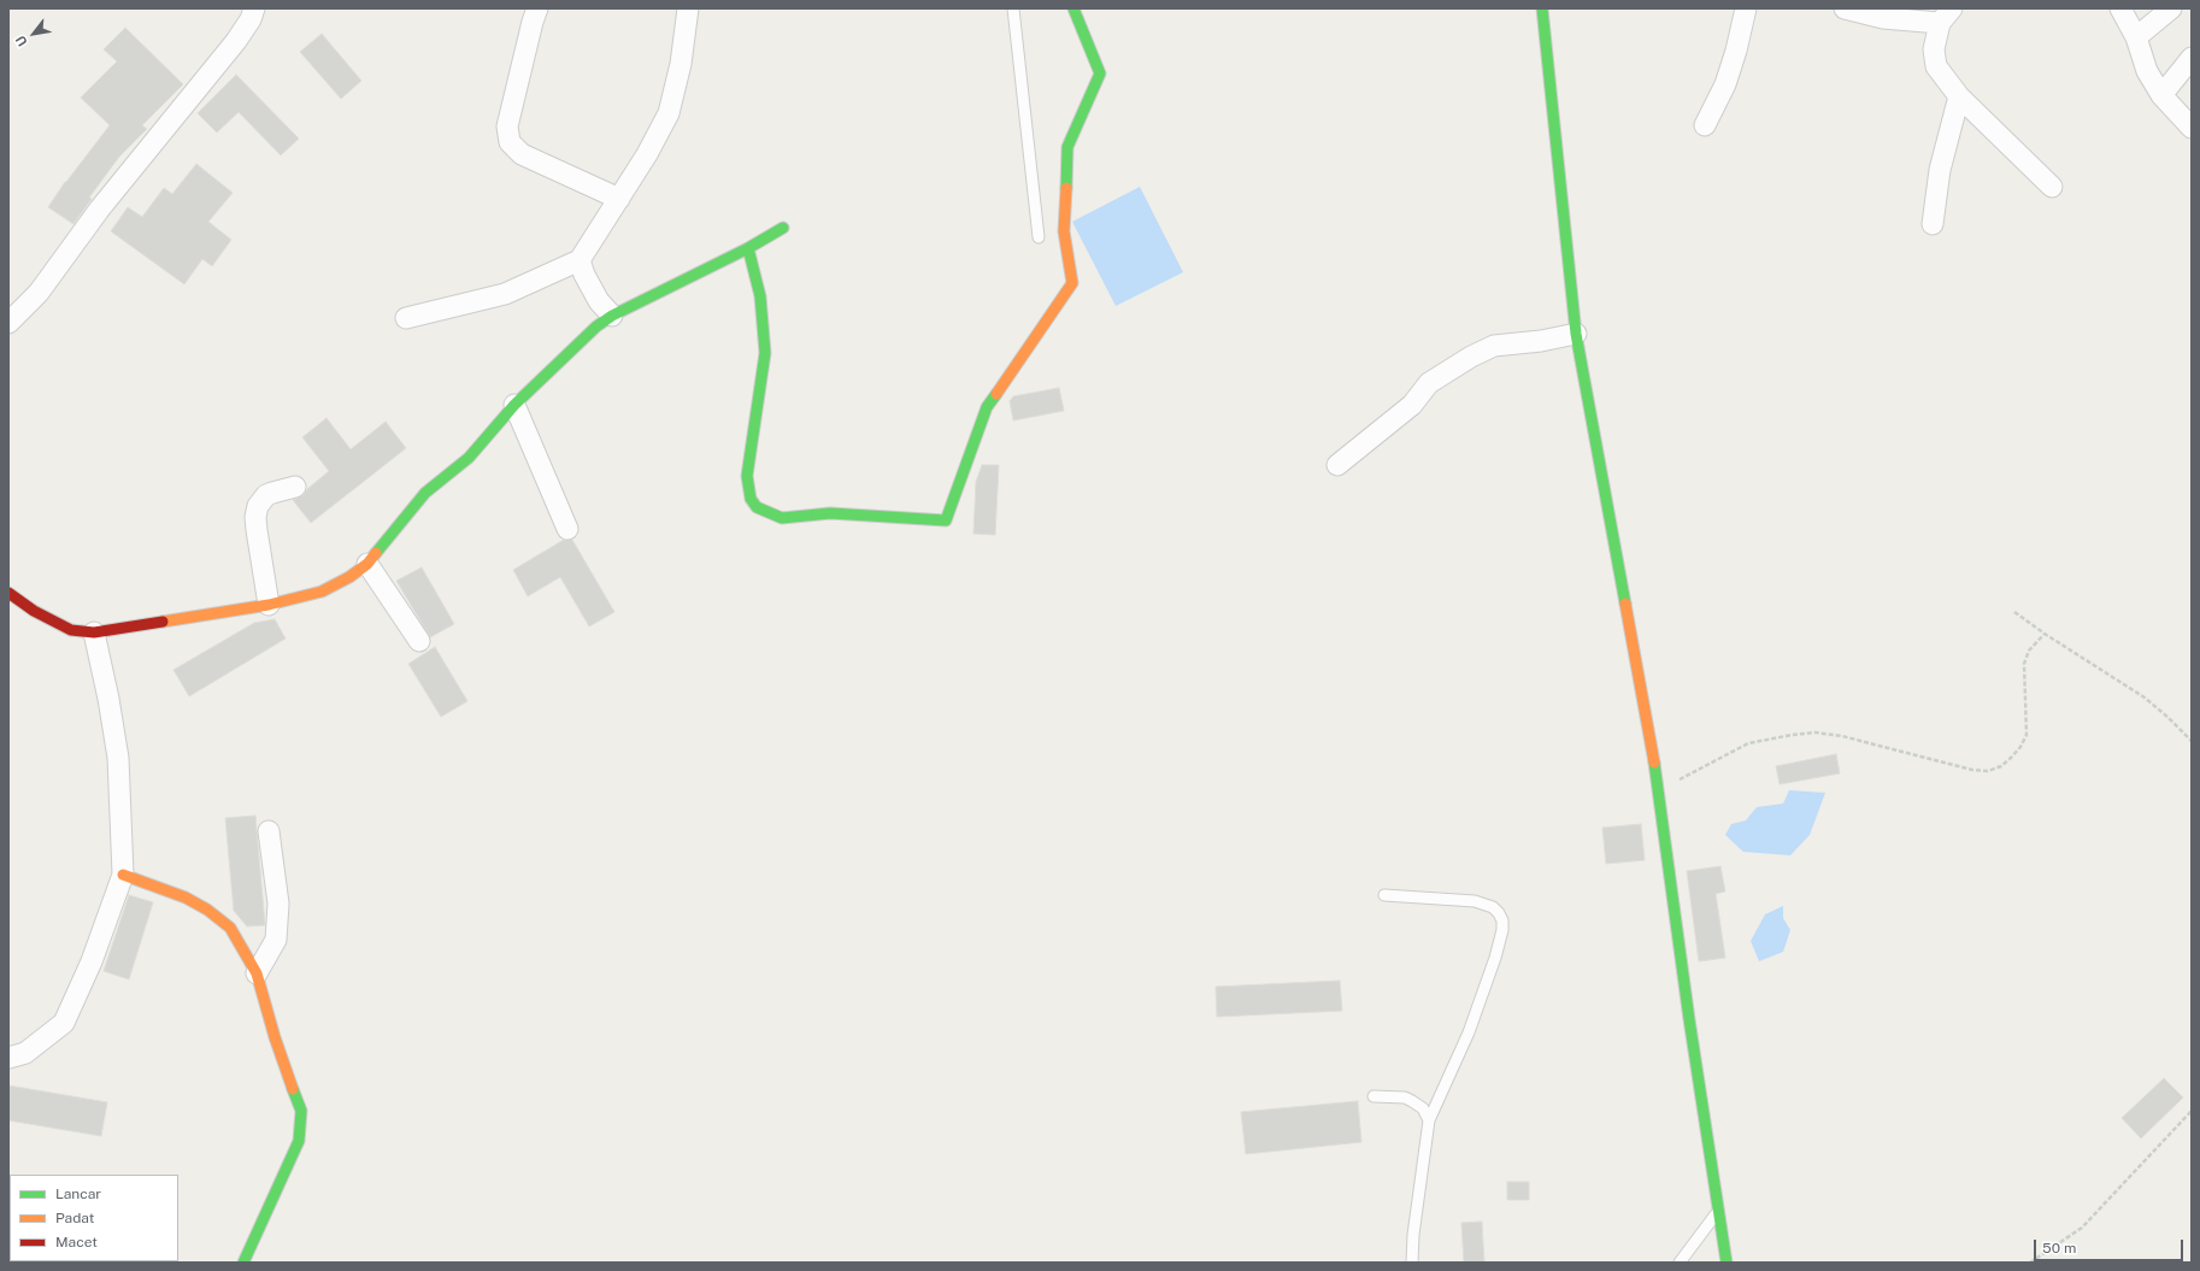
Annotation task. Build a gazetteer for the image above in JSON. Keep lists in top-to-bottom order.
{
  "legend": ["Lancar", "Padat", "Macet"],
  "scale_bar": "50 m",
  "north": "bottom left"
}
